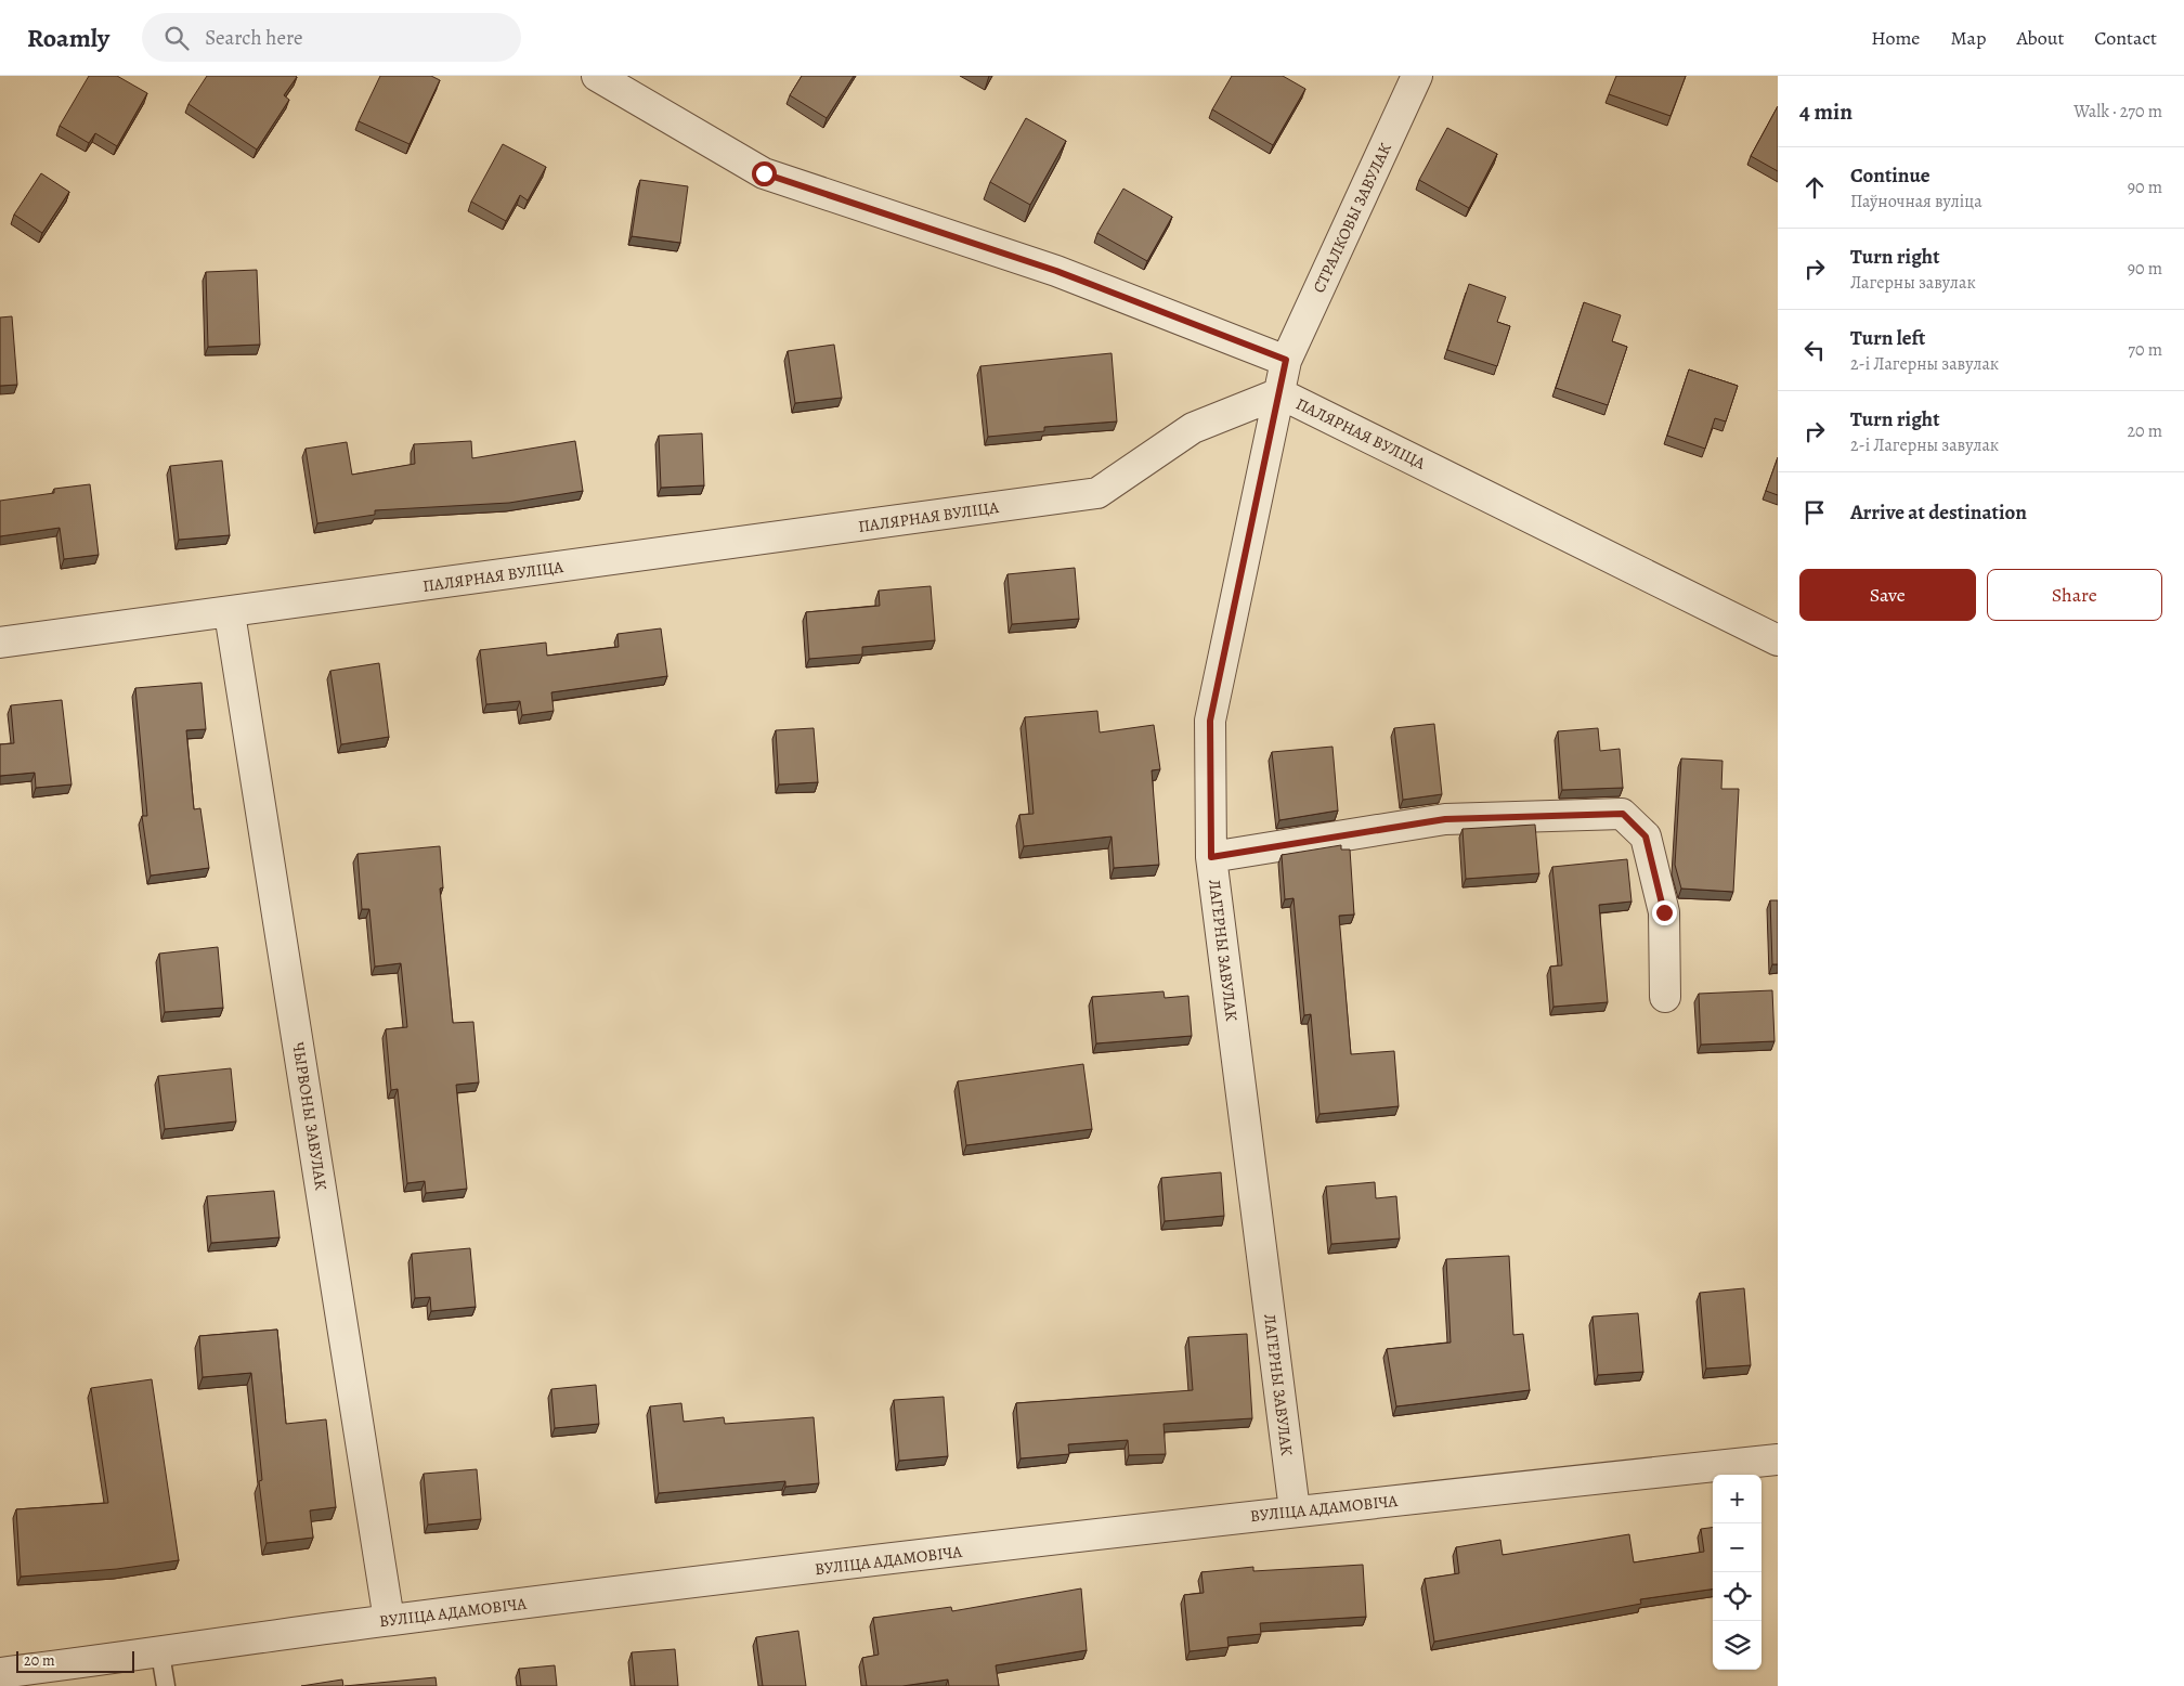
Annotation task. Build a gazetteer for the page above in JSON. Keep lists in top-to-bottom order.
{
  "streets": {
    "street": [
      "СТРАЛКОВЫ ЗАВУЛАК",
      "ПАЛЯРНАЯ ВУЛІЦА",
      "ЛАГЕРНЫ ЗАВУЛАК",
      "ЧЫРВОНЫ ЗАВУЛАК",
      "ВУЛІЦА АДАМОВІЧА"
    ]
  },
  "crossings": [
    ["СТРАЛКОВЫ ЗАВУЛАК", "ЛАГЕРНЫ ЗАВУЛАК"],
    ["ПАЛЯРНАЯ ВУЛІЦА", "ЛАГЕРНЫ ЗАВУЛАК"],
    ["ПАЛЯРНАЯ ВУЛІЦА", "ЧЫРВОНЫ ЗАВУЛАК"],
    ["ЛАГЕРНЫ ЗАВУЛАК", "ВУЛІЦА АДАМОВІЧА"],
    ["ЧЫРВОНЫ ЗАВУЛАК", "ВУЛІЦА АДАМОВІЧА"]
  ],
  "scale_bar": "20 m",
  "page": {
    "header": "Roamly",
    "search": "Search here",
    "nav": [
      "Home",
      "Map",
      "About",
      "Contact"
    ],
    "heading": ["4 min", "Walk · 270 m"],
    "list": [
      ["Continue", "Паўночная вуліца", "90 m"],
      ["Turn right", "Лагерны завулак", "90 m"],
      ["Turn left", "2-і Лагерны завулак", "70 m"],
      ["Turn right", "2-і Лагерны завулак", "20 m"],
      "Arrive at destination"
    ],
    "buttons": ["Save", "Share"],
    "map_buttons": ["+", "−"],
    "scale": "20 m"
  }
}
